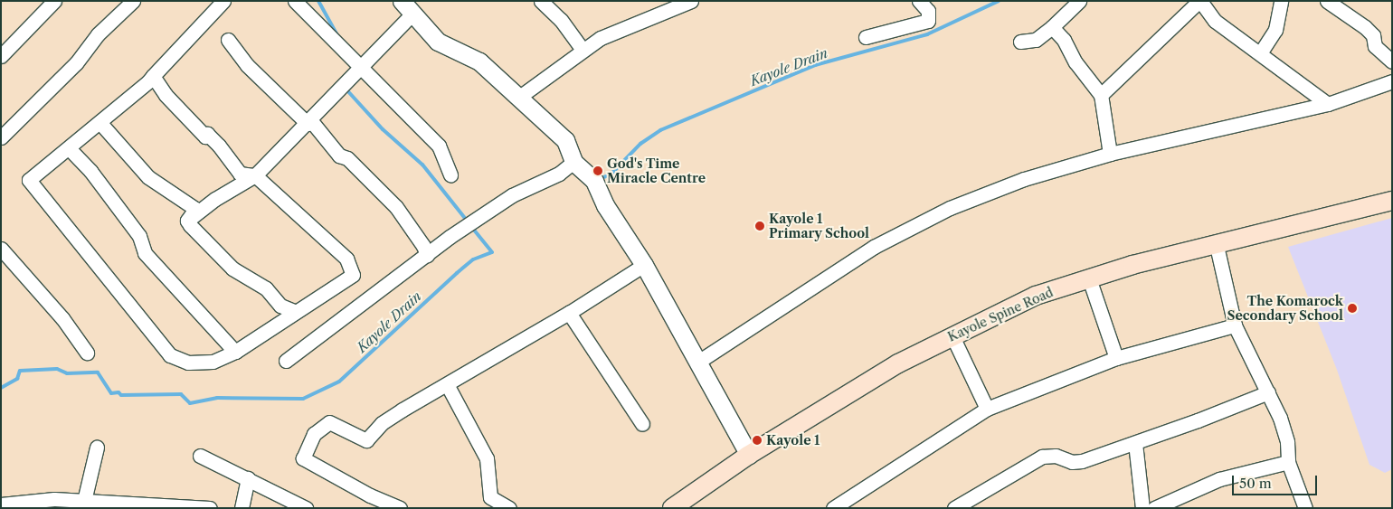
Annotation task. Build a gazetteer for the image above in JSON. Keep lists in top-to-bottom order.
{
  "streets": {
    "main road": ["Kayole Spine Road"]
  },
  "water": ["Kayole Drain"],
  "places": [
    "God's Time Miracle Centre",
    "Kayole 1 Primary School",
    "The Komarock Secondary School",
    "Kayole 1"
  ],
  "scale_bar": "50 m"
}
